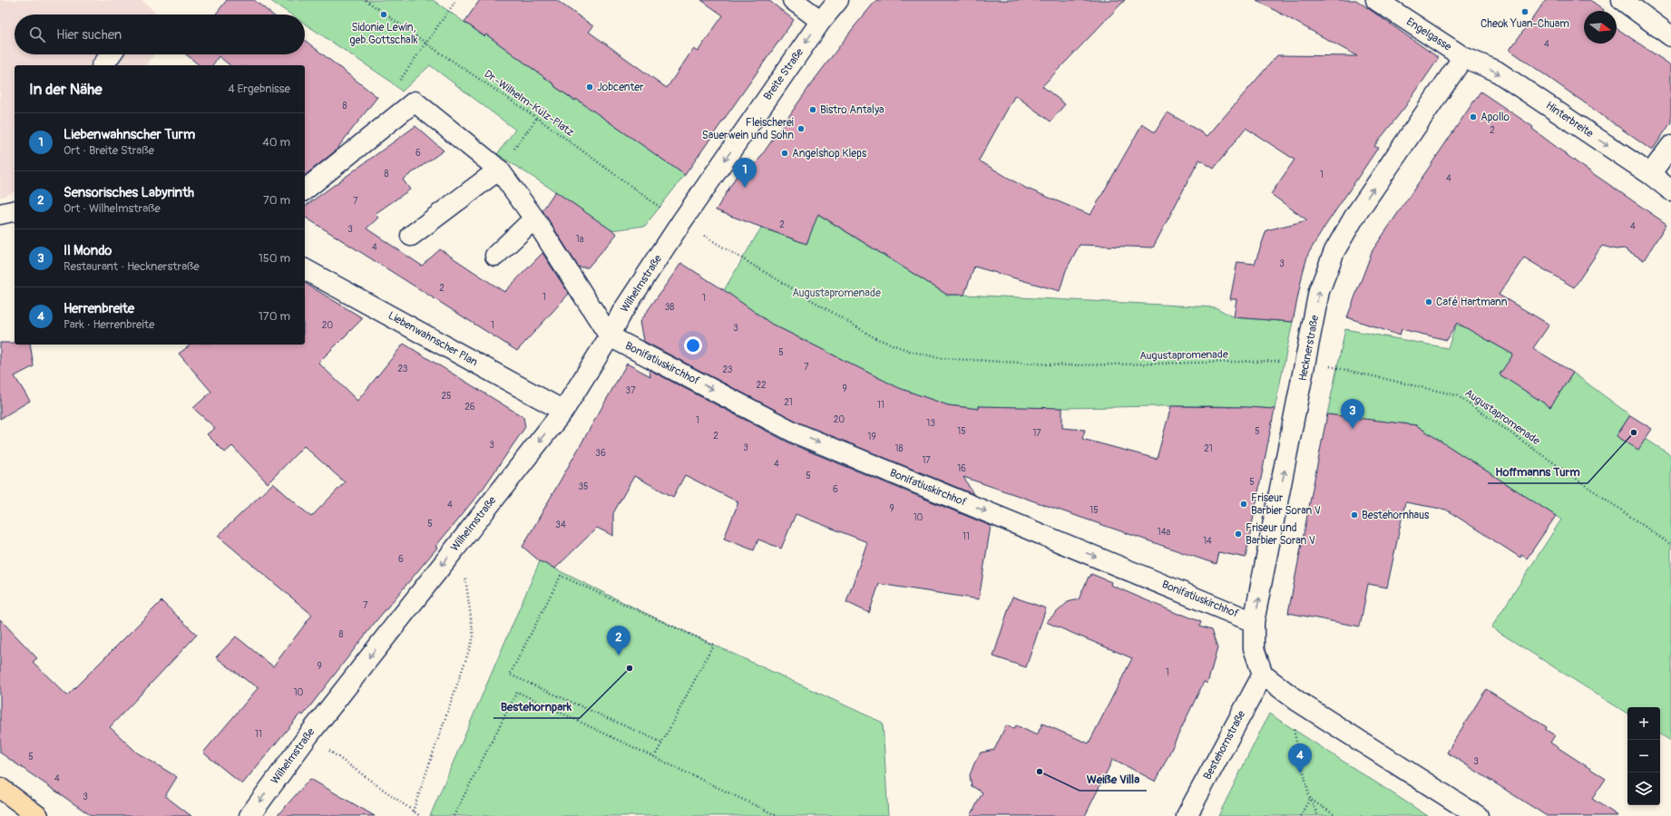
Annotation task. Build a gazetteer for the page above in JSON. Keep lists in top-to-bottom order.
{
  "streets": {
    "street": [
      "Engelgasse",
      "Breite Straße",
      "Hinterbreite",
      "Wilhelmstraße",
      "Liebenwahnscher Plan",
      "Hecknerstraße",
      "Bonifatiuskirchhof",
      "Bestehornstraße"
    ],
    "path": ["Dr.-Wilhelm-Külz-Platz", "Augustapromenade"]
  },
  "crossings": [
    ["Engelgasse", "Hinterbreite"],
    ["Engelgasse", "Hecknerstraße"],
    ["Breite Straße", "Dr.-Wilhelm-Külz-Platz"],
    ["Breite Straße", "Wilhelmstraße"],
    ["Breite Straße", "Augustapromenade"],
    ["Dr.-Wilhelm-Külz-Platz", "Wilhelmstraße"],
    ["Dr.-Wilhelm-Külz-Platz", "Augustapromenade"],
    ["Hinterbreite", "Hecknerstraße"],
    ["Wilhelmstraße", "Liebenwahnscher Plan"],
    ["Wilhelmstraße", "Augustapromenade"],
    ["Wilhelmstraße", "Bonifatiuskirchhof"],
    ["Hecknerstraße", "Augustapromenade"],
    ["Hecknerstraße", "Bonifatiuskirchhof"],
    ["Hecknerstraße", "Bestehornstraße"]
  ],
  "one_way": [
    "Breite Straße",
    "Hinterbreite",
    "Wilhelmstraße",
    "Hecknerstraße",
    "Bonifatiuskirchhof"
  ],
  "parks": ["Augustapromenade"],
  "places": [
    "Cheok Yuan-Chuam",
    "Sidonie Lewin, geb.Gottschalk",
    "Jobcenter",
    "Bistro Antalya",
    "Apollo",
    "Fleischerei Sauerwein und Sohn",
    "Angelshop Kleps",
    "Café Hartmann",
    "Hoffmanns Turm",
    "Friseur Barbier Soran V",
    "Bestehornhaus",
    "Friseur und Barbier Soran V",
    "Bestehornpark",
    "Weiße Villa"
  ],
  "house_numbers": [
    "4",
    "8",
    "2",
    "6",
    "8",
    "1",
    "4",
    "7",
    "2",
    "4",
    "3",
    "1a",
    "4",
    "3",
    "2",
    "1",
    "1",
    "38",
    "20",
    "1",
    "3",
    "5",
    "7",
    "23",
    "23",
    "22",
    "9",
    "37",
    "25",
    "21",
    "11",
    "26",
    "20",
    "1",
    "13",
    "15",
    "5",
    "17",
    "2",
    "19",
    "3",
    "3",
    "18",
    "21",
    "36",
    "17",
    "4",
    "16",
    "5",
    "5",
    "35",
    "6",
    "4",
    "9",
    "15",
    "10",
    "5",
    "34",
    "14a",
    "11",
    "14",
    "6",
    "7",
    "8",
    "9",
    "1",
    "10",
    "11",
    "5",
    "3",
    "4",
    "3"
  ],
  "north": "right",
  "page": {
    "search": "Hier suchen",
    "heading": ["In der Nähe", "4 Ergebnisse"],
    "list": [
      {
        "mark": "1",
        "name": "Liebenwahnscher Turm",
        "note": "Ort · Breite Straße",
        "value": "40 m"
      },
      {
        "mark": "2",
        "name": "Sensorisches Labyrinth",
        "note": "Ort · Wilhelmstraße",
        "value": "70 m"
      },
      {
        "mark": "3",
        "name": "Il Mondo",
        "note": "Restaurant · Hecknerstraße",
        "value": "150 m"
      },
      {
        "mark": "4",
        "name": "Herrenbreite",
        "note": "Park · Herrenbreite",
        "value": "170 m"
      }
    ],
    "pins": [
      "1",
      "3",
      "2",
      "4"
    ],
    "map_buttons": ["+", "−"]
  }
}
